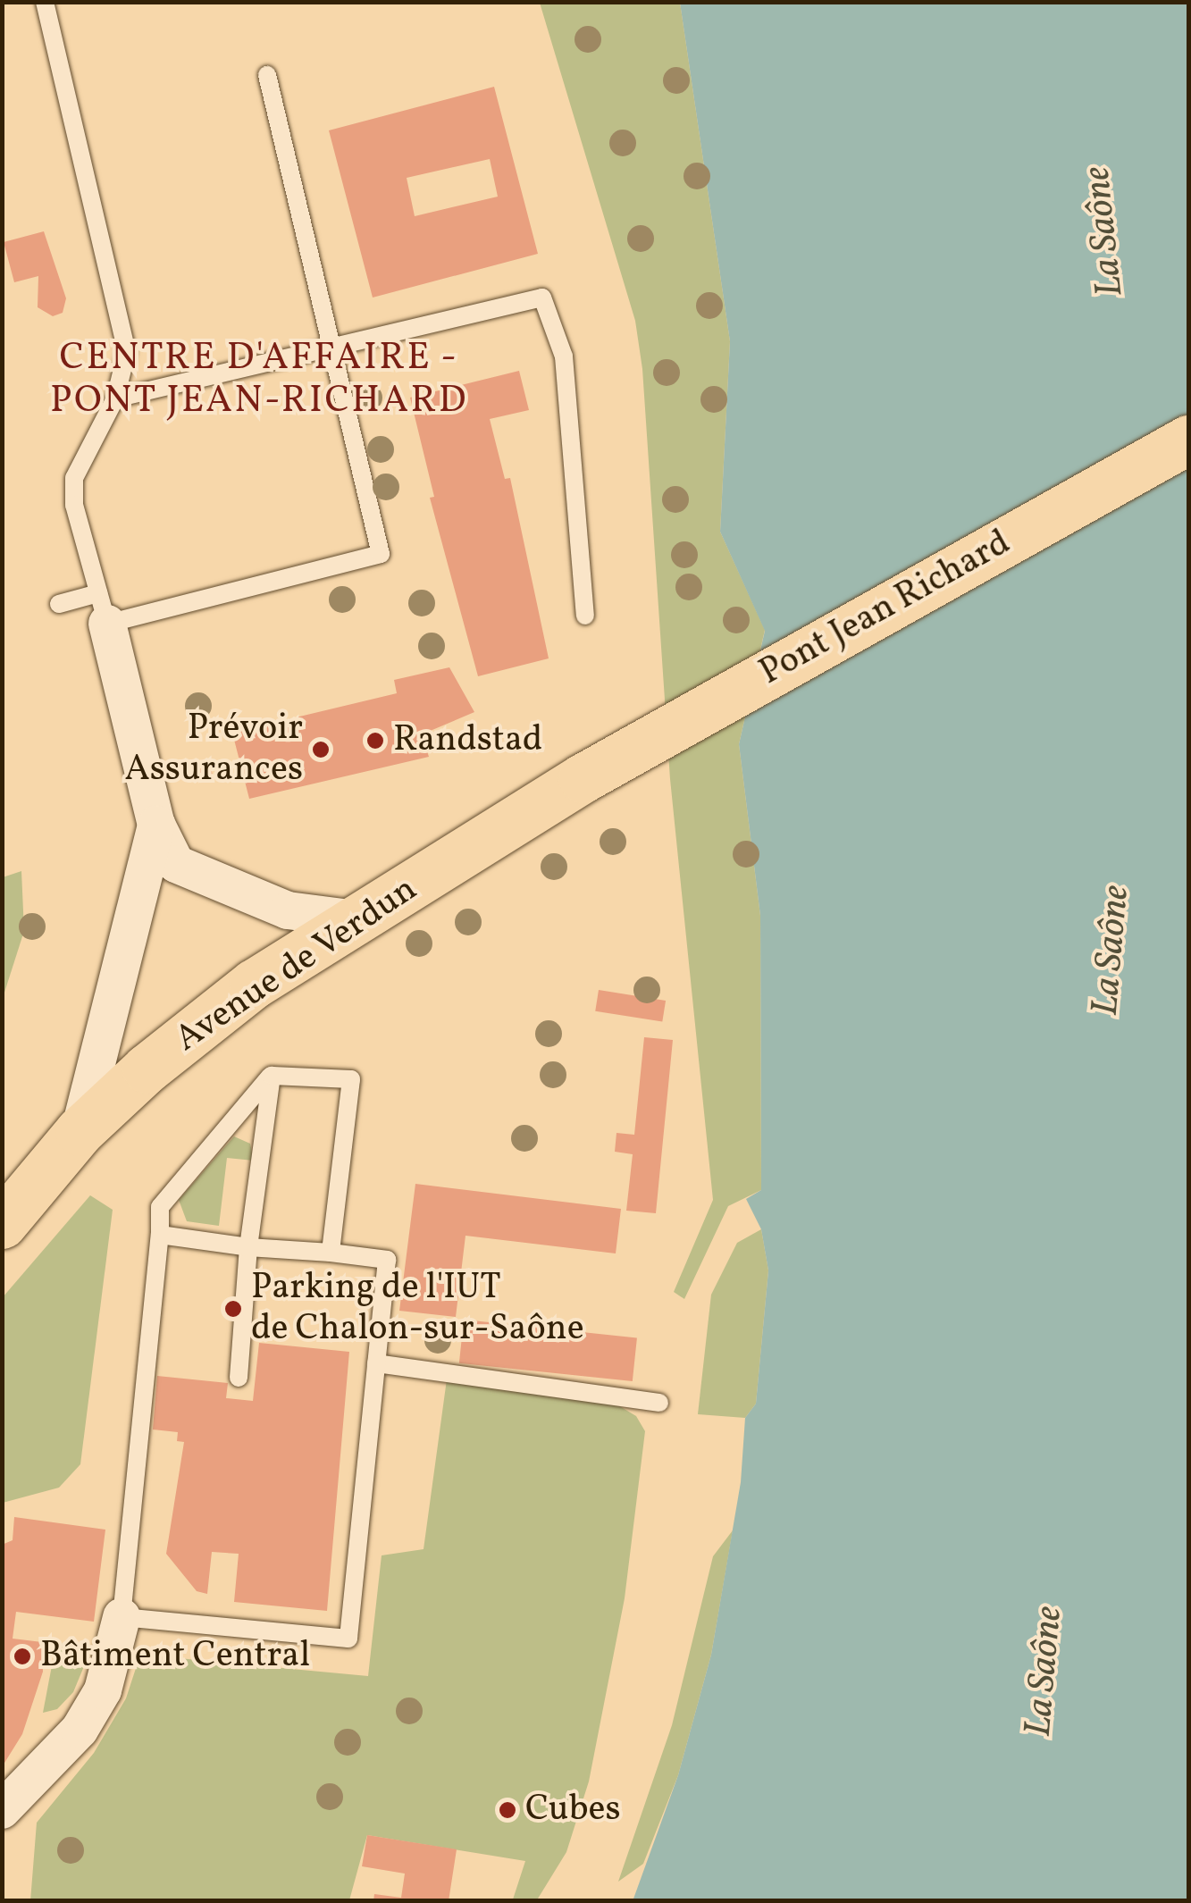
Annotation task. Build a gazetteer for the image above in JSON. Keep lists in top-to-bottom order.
{
  "streets": {
    "main road": ["Pont Jean Richard", "Avenue de Verdun"]
  },
  "crossings": [
    ["Pont Jean Richard", "Avenue de Verdun"]
  ],
  "districts": ["CENTRE D'AFFAIRE - PONT JEAN-RICHARD"],
  "water": ["La Saône"],
  "places": [
    "Randstad",
    "Prévoir Assurances",
    "Parking de l'IUT de Chalon-sur-Saône",
    "Bâtiment Central",
    "Cubes"
  ]
}
